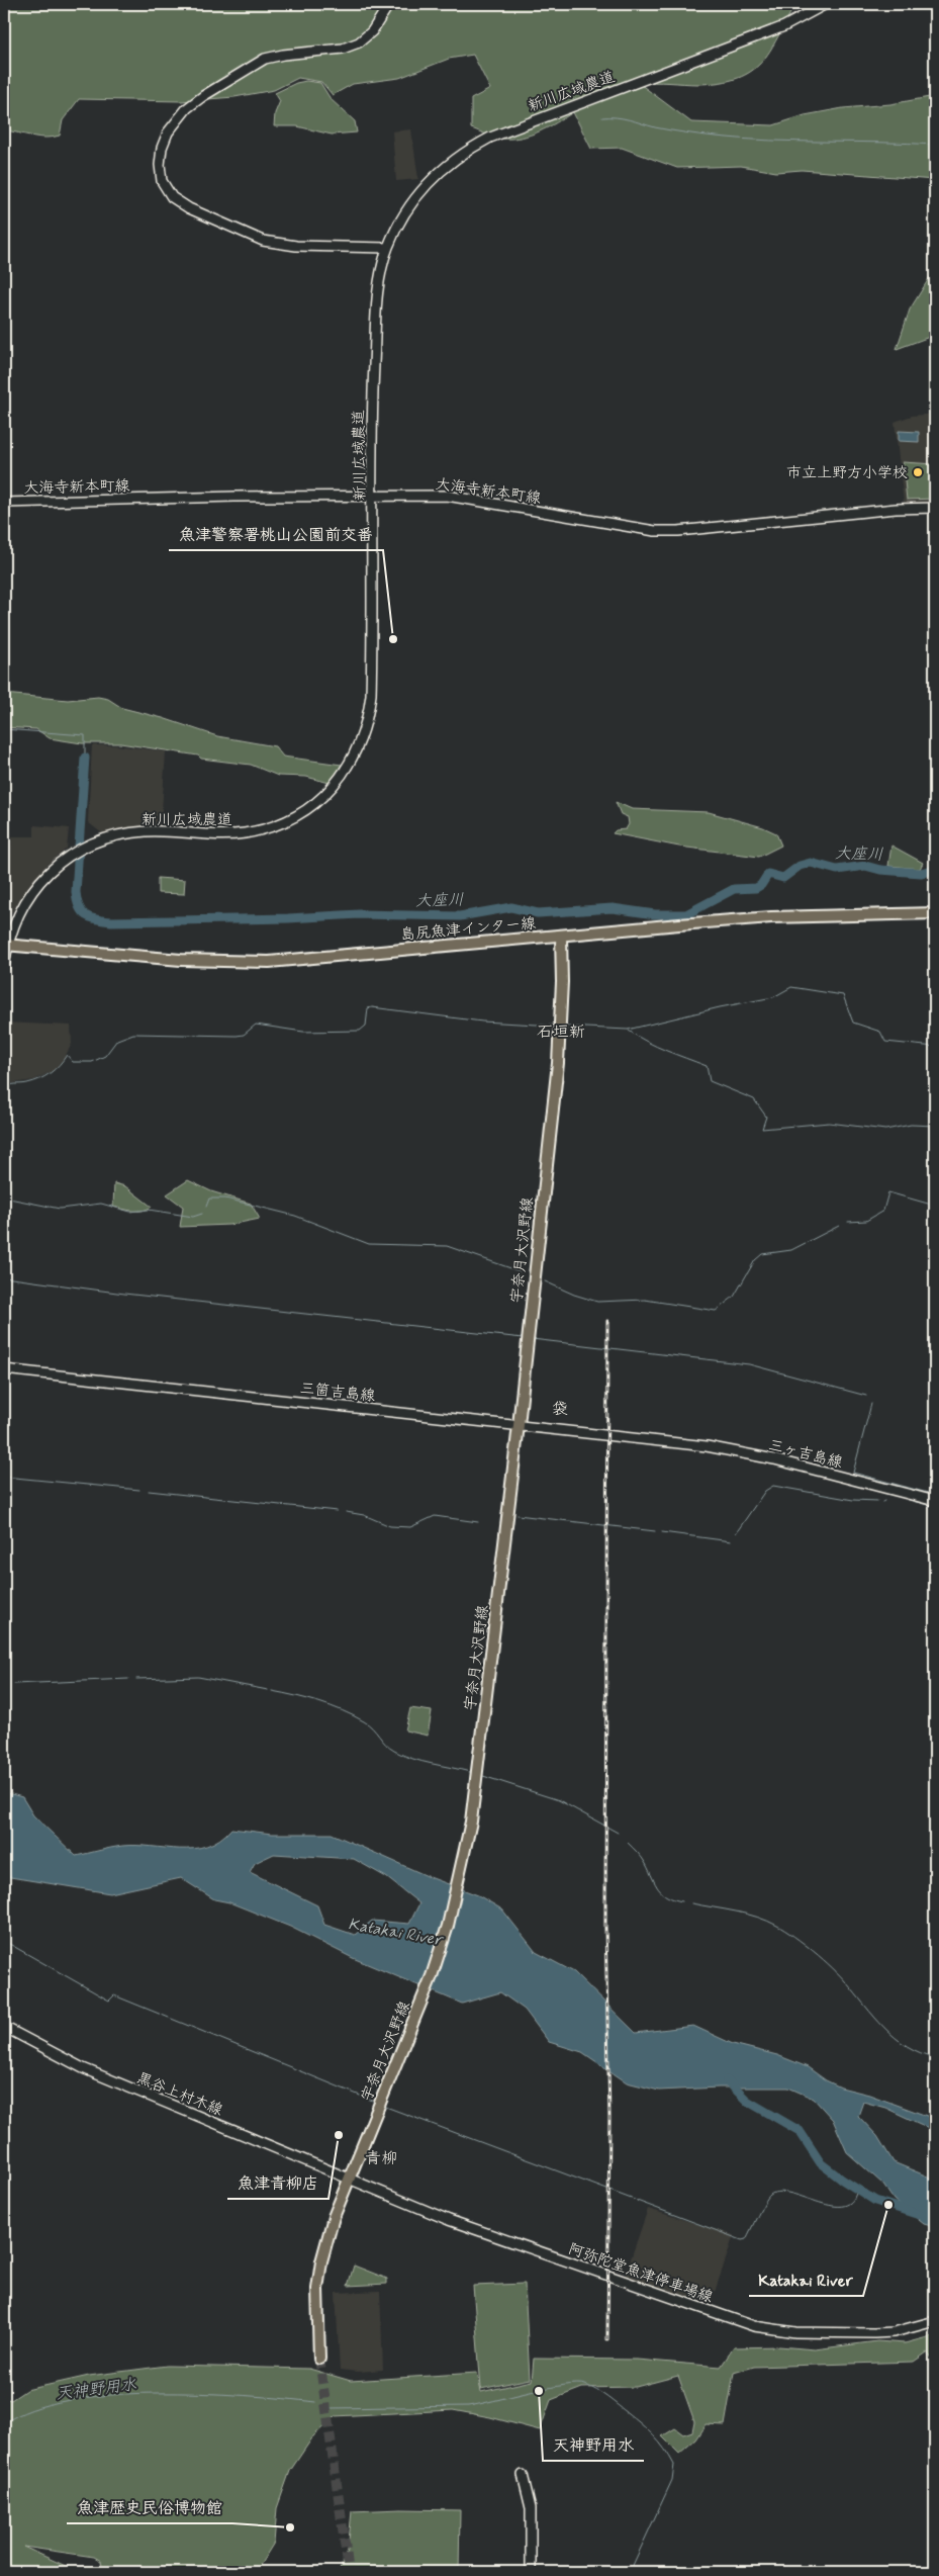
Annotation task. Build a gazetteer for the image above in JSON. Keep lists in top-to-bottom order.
{
  "streets": {
    "main road": [
      "新川広域農道",
      "大海寺新本町線",
      "島尻魚津インター線",
      "宇奈月大沢野線",
      "三箇吉島線",
      "三ヶ吉島線",
      "黒谷上村木線",
      "阿弥陀堂魚津停車場線"
    ]
  },
  "crossings": [
    ["新川広域農道", "大海寺新本町線"],
    ["新川広域農道", "島尻魚津インター線"],
    ["島尻魚津インター線", "宇奈月大沢野線"],
    ["宇奈月大沢野線", "三箇吉島線"],
    ["宇奈月大沢野線", "黒谷上村木線"],
    ["宇奈月大沢野線", "阿弥陀堂魚津停車場線"],
    ["三箇吉島線", "三ヶ吉島線"],
    ["黒谷上村木線", "阿弥陀堂魚津停車場線"]
  ],
  "districts": ["石垣新", "袋", "青柳"],
  "water": ["大座川", "Katakai River", "天神野用水"],
  "places": [
    "市立上野方小学校",
    "魚津警察署桃山公園前交番",
    "魚津青柳店",
    "Katakai River",
    "天神野用水",
    "魚津歴史民俗博物館"
  ]
}
